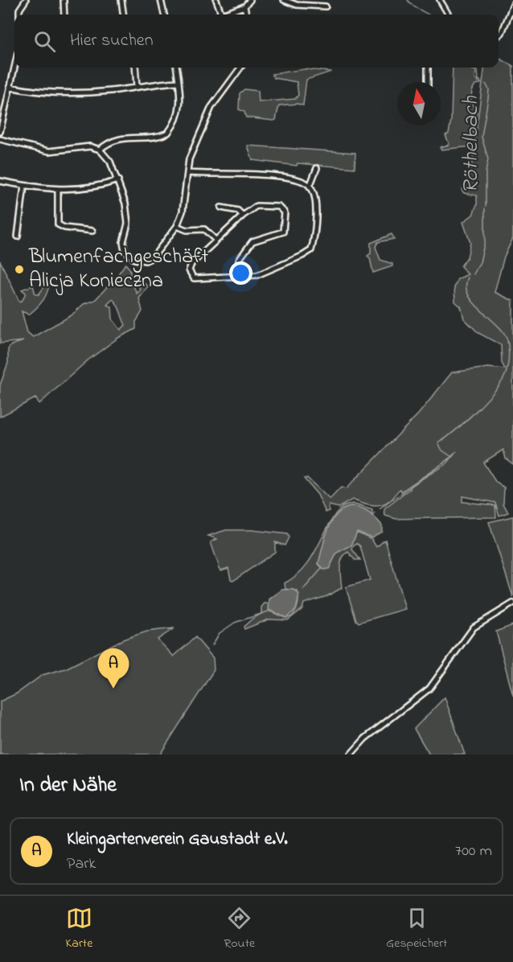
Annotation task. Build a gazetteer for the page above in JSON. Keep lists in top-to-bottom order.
{
  "water": ["Röthelbach"],
  "places": ["Blumenfachgeschäft Alicja Konieczna"],
  "north": "top",
  "page": {
    "search": "Hier suchen",
    "pins": "A",
    "heading": "In der Nähe",
    "list": [
      {
        "mark": "A",
        "name": "Kleingartenverein Gaustadt e.V.",
        "note": "Park",
        "value": "700 m"
      }
    ],
    "nav": ["Karte", "Route", "Gespeichert"]
  }
}
